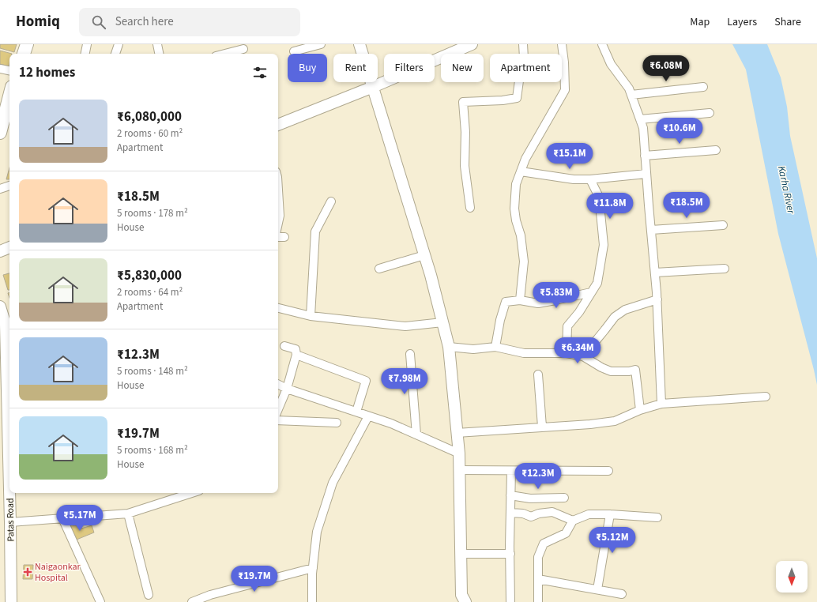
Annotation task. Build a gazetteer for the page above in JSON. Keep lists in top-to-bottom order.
{
  "streets": {
    "street": ["Patas Road"]
  },
  "water": ["Karha River"],
  "places": {
    "health": ["Naigaonkar Hospital"]
  },
  "north": "bottom",
  "page": {
    "header": "Homiq",
    "search": "Search here",
    "nav": ["Map", "Layers", "Share"],
    "chip": [
      "Buy",
      "Rent",
      "Filters",
      "New",
      "Apartment"
    ],
    "heading": "12 homes",
    "price": [
      "₹6.08M",
      "₹10.6M",
      "₹15.1M",
      "₹18.5M",
      "₹11.8M",
      "₹5.83M",
      "₹6.34M",
      "₹7.98M",
      "₹12.3M",
      "₹5.17M",
      "₹5.12M",
      "₹19.7M"
    ],
    "list": [
      {
        "name": "₹6,080,000",
        "note": "2 rooms · 60 m² · Apartment"
      },
      {
        "name": "₹18.5M",
        "note": "5 rooms · 178 m² · House"
      },
      {
        "name": "₹5,830,000",
        "note": "2 rooms · 64 m² · Apartment"
      },
      {
        "name": "₹12.3M",
        "note": "5 rooms · 148 m² · House"
      },
      {
        "name": "₹19.7M",
        "note": "5 rooms · 168 m² · House"
      }
    ]
  }
}
